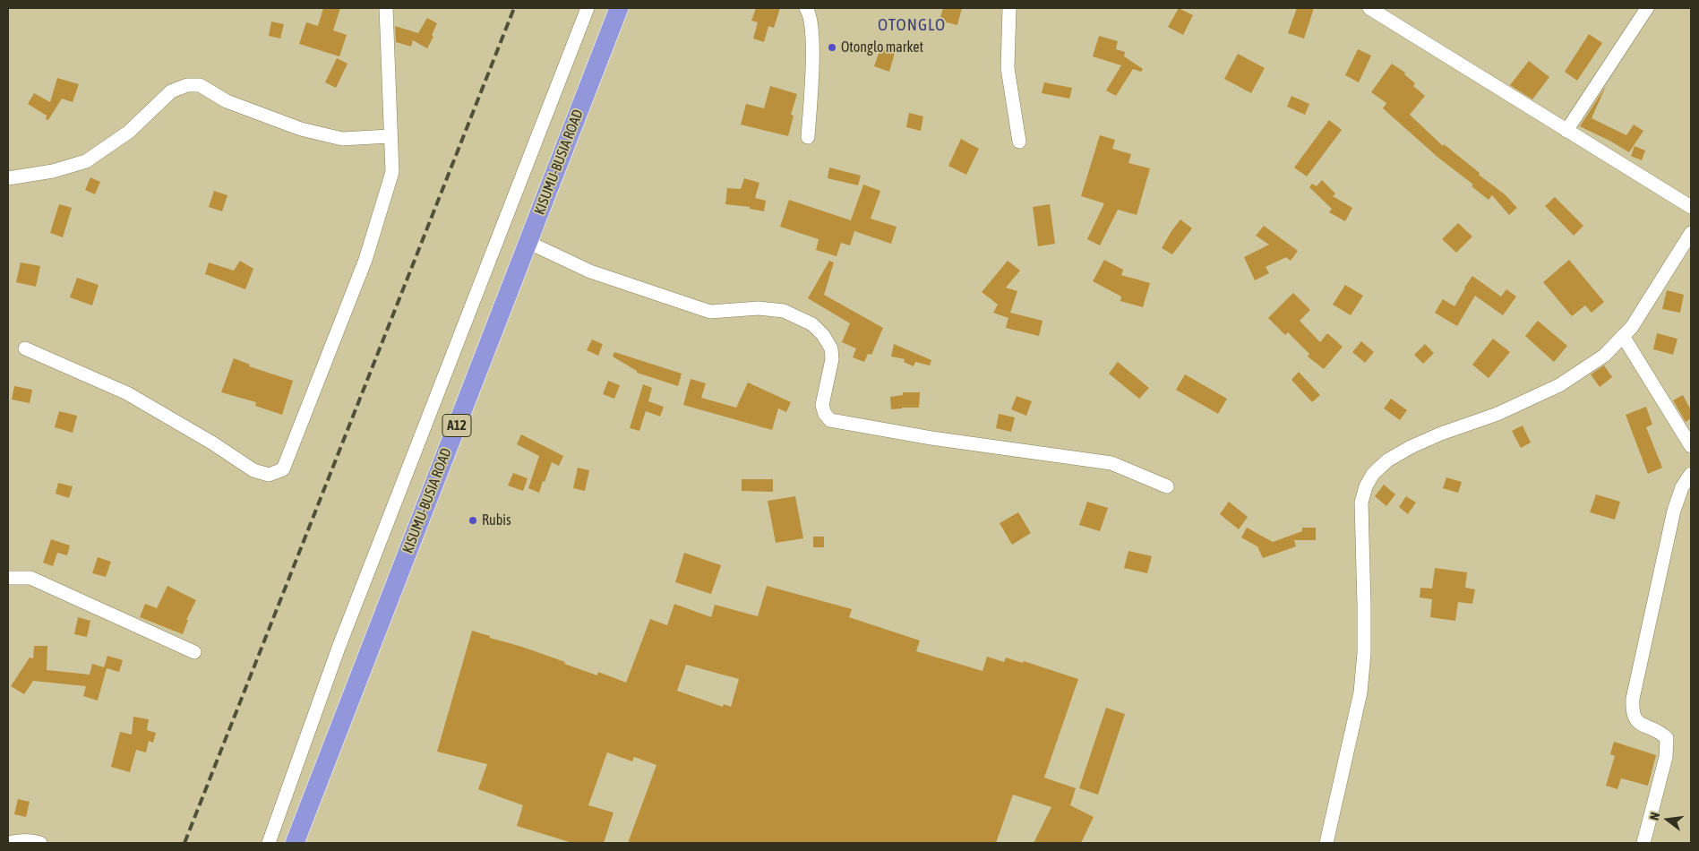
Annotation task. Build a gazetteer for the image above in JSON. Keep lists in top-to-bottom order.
{
  "streets": {
    "highway": ["KISUMU-BUSIA ROAD", "A12"]
  },
  "districts": ["OTONGLO"],
  "places": ["Otonglo market", "Rubis"],
  "north": "left"
}
